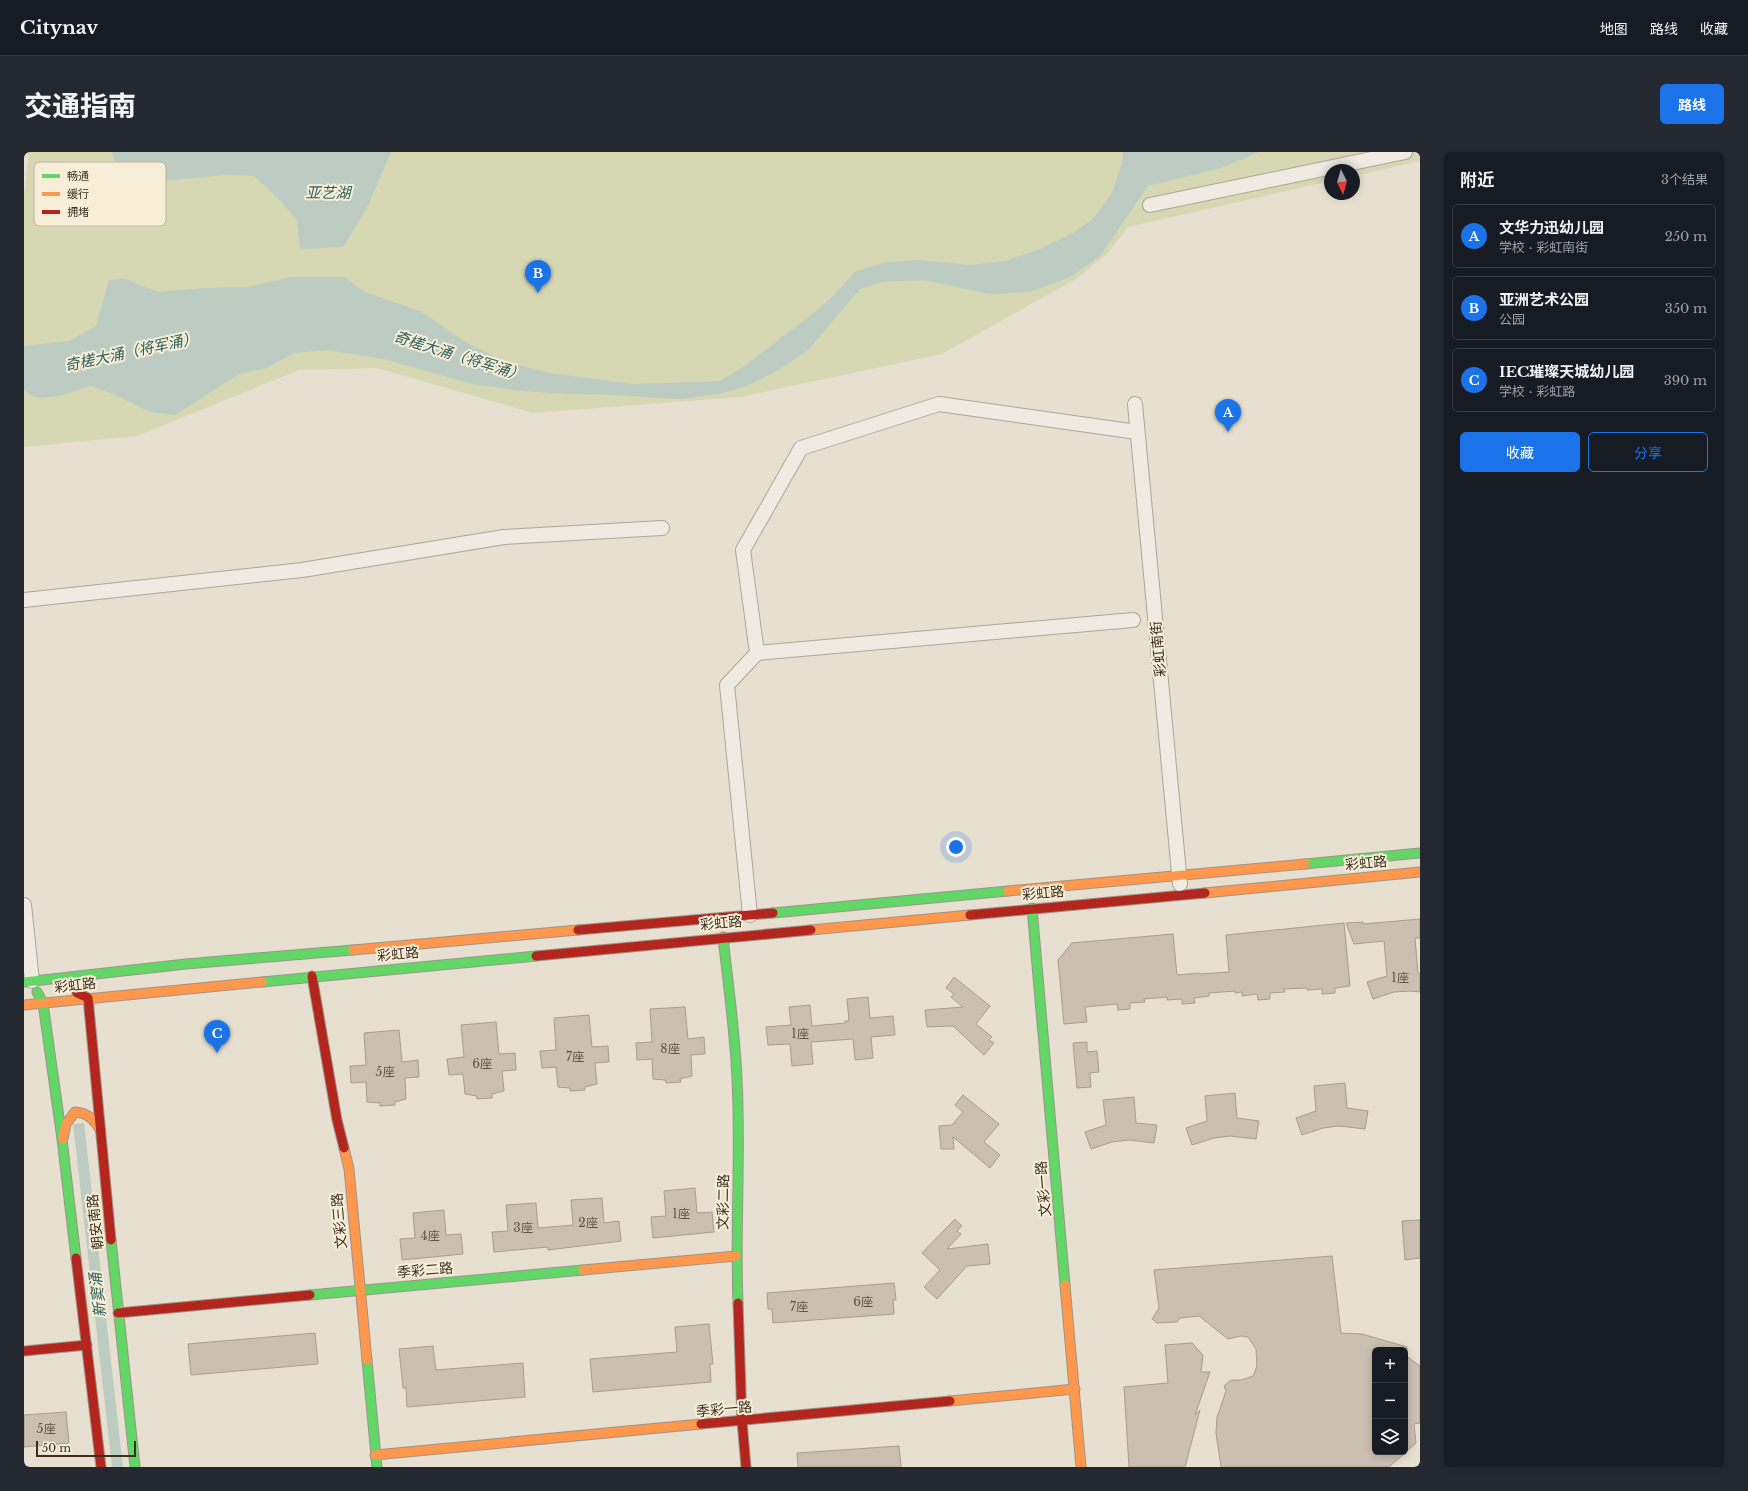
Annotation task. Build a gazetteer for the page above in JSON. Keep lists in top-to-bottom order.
{
  "streets": {
    "street": [
      "彩虹南街",
      "彩虹路",
      "文彩一路",
      "文彩二路",
      "文彩三路",
      "朝安南路",
      "季彩二路",
      "季彩一路"
    ]
  },
  "crossings": [
    ["彩虹南街", "彩虹路"],
    ["彩虹路", "文彩一路"],
    ["彩虹路", "文彩二路"],
    ["彩虹路", "文彩三路"],
    ["彩虹路", "朝安南路"],
    ["文彩一路", "季彩一路"],
    ["文彩二路", "季彩二路"],
    ["文彩二路", "季彩一路"],
    ["文彩三路", "季彩二路"],
    ["文彩三路", "季彩一路"],
    ["朝安南路", "季彩二路"]
  ],
  "water": ["亚艺湖", "奇槎大涌（将军涌）", "新窦涌"],
  "house_numbers": [
    "1座",
    "1座",
    "8座",
    "7座",
    "6座",
    "5座",
    "1座",
    "2座",
    "3座",
    "4座",
    "6座",
    "7座",
    "5座"
  ],
  "legend": ["畅通", "缓行", "拥堵"],
  "scale_bar": "50 m",
  "north": "bottom",
  "page": {
    "header": "Citynav",
    "nav": ["地图", "路线", "收藏"],
    "title": "交通指南",
    "buttons": [
      "路线",
      ["收藏", "分享"]
    ],
    "heading": ["附近", "3个结果"],
    "list": [
      {
        "mark": "A",
        "name": "文华力迅幼儿园",
        "note": "学校 · 彩虹南街",
        "value": "250 m"
      },
      {
        "mark": "B",
        "name": "亚洲艺术公园",
        "note": "公园",
        "value": "350 m"
      },
      {
        "mark": "C",
        "name": "IEC璀璨天城幼儿园",
        "note": "学校 · 彩虹路",
        "value": "390 m"
      }
    ],
    "pins": ["B", "A", "C"],
    "map_buttons": ["+", "−"],
    "scale": "50 m"
  }
}
